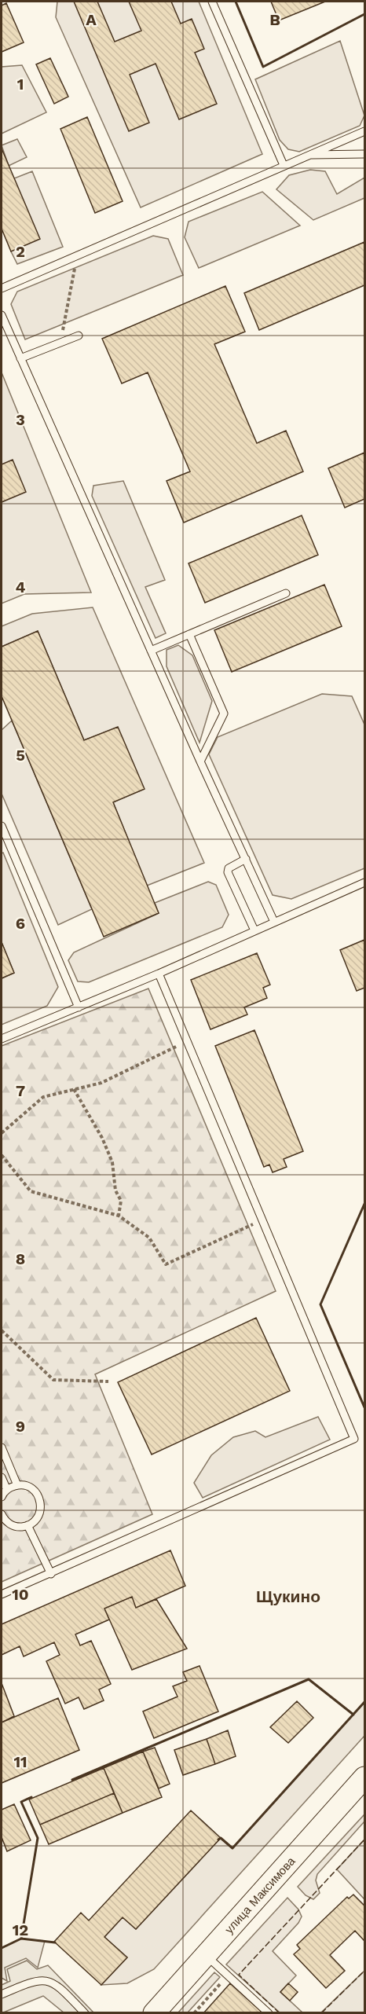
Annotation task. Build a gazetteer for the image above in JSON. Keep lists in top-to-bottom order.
{
  "streets": {
    "street": ["улица Максимова"]
  },
  "districts": ["Щукино"],
  "grid": {
    "columns": ["A", "B"],
    "rows": [
      "1",
      "2",
      "3",
      "4",
      "5",
      "6",
      "7",
      "8",
      "9",
      "10",
      "11",
      "12"
    ]
  }
}
